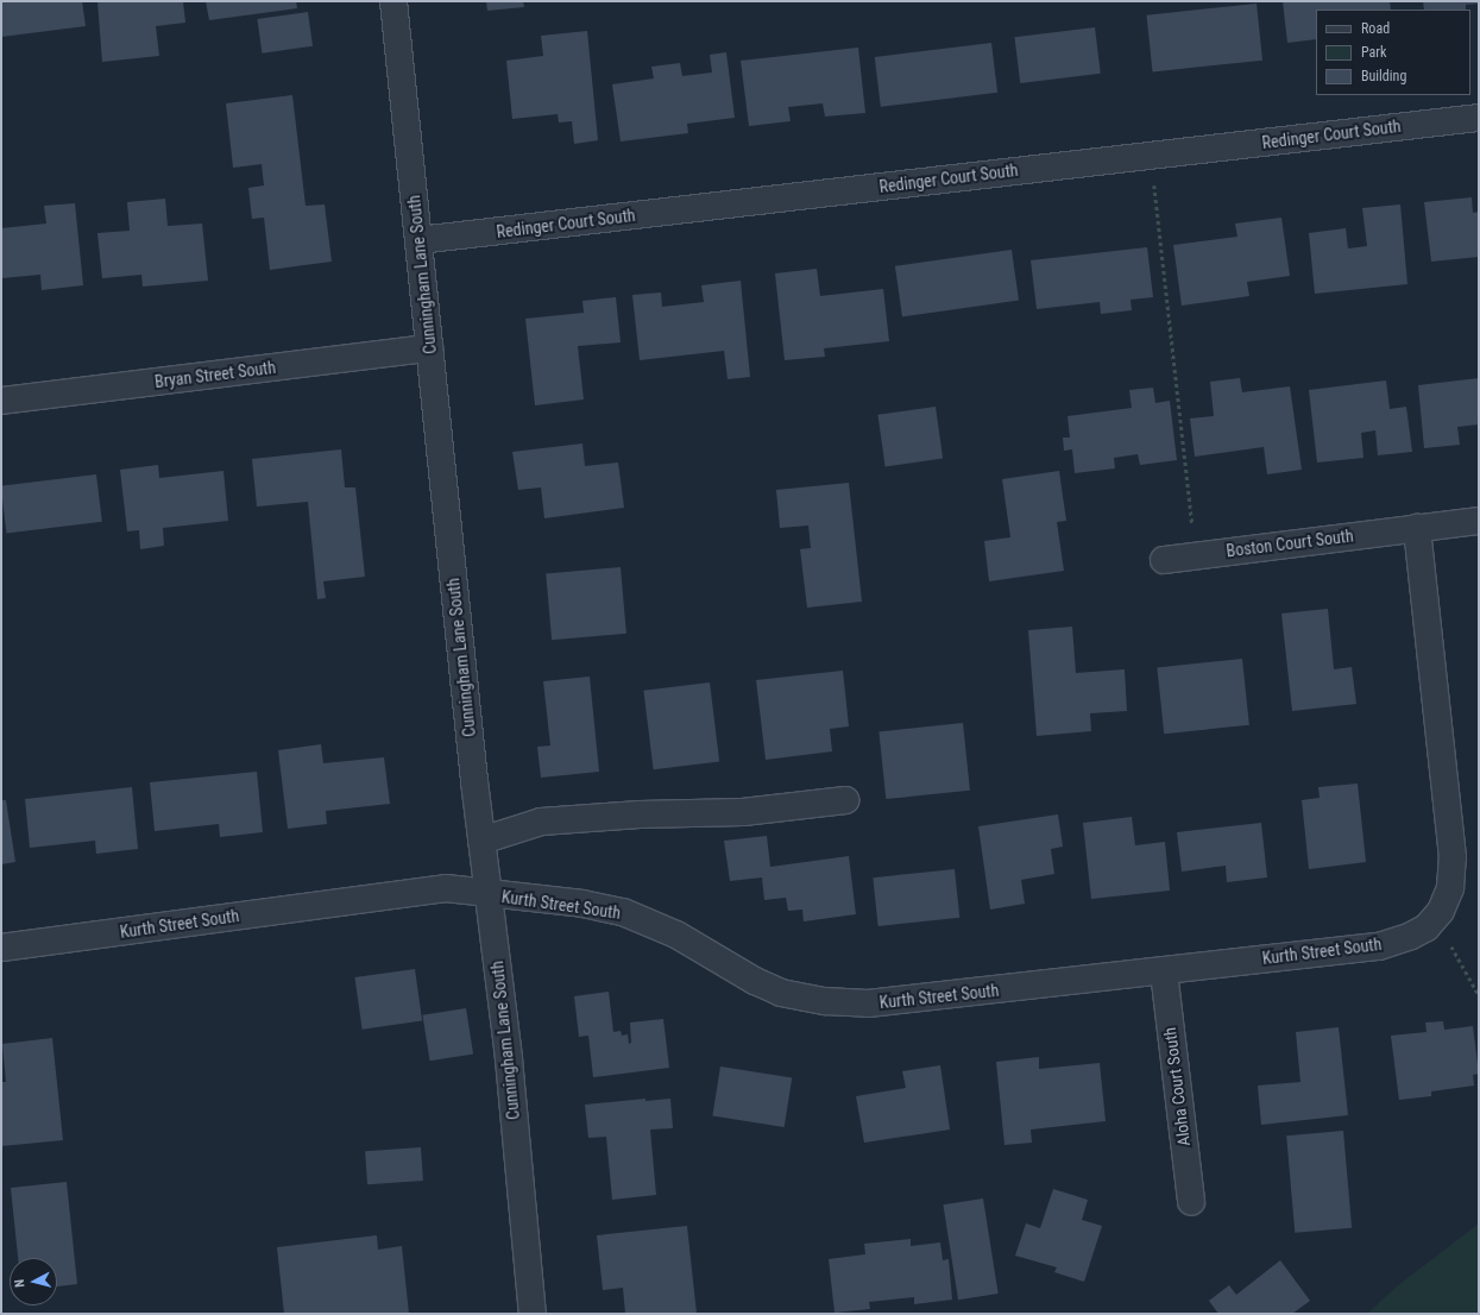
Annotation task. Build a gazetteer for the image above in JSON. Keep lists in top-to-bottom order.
{
  "streets": {
    "street": [
      "Redinger Court South",
      "Cunningham Lane South",
      "Bryan Street South",
      "Boston Court South",
      "Kurth Street South",
      "Aloha Court South"
    ]
  },
  "crossings": [
    ["Redinger Court South", "Cunningham Lane South"],
    ["Cunningham Lane South", "Bryan Street South"],
    ["Cunningham Lane South", "Kurth Street South"],
    ["Boston Court South", "Kurth Street South"],
    ["Kurth Street South", "Aloha Court South"]
  ],
  "legend": ["Road", "Park", "Building"],
  "north": "left"
}
